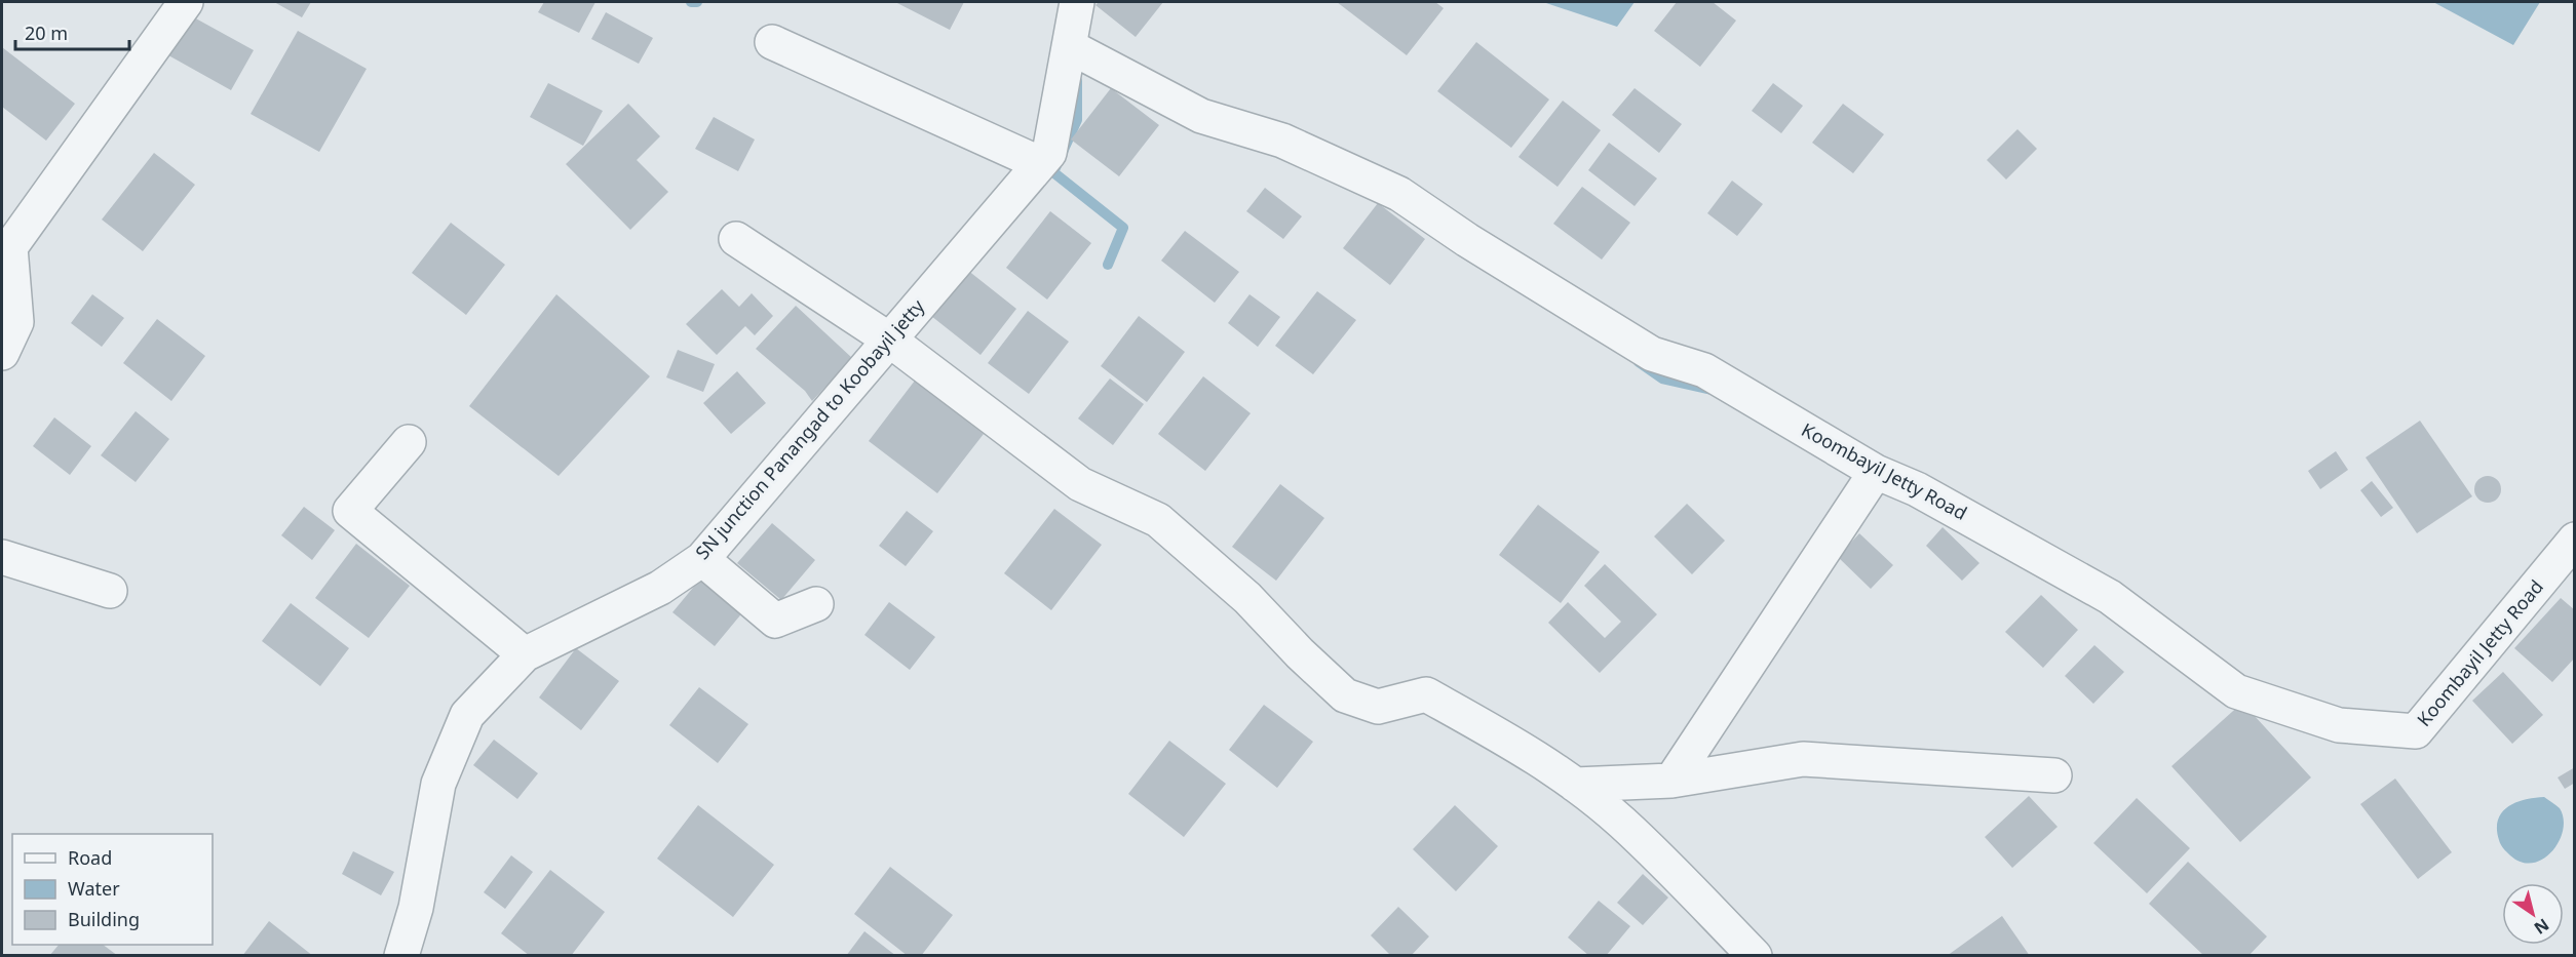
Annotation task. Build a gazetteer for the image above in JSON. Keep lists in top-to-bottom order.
{
  "streets": {
    "street": ["SN junction Panangad to Koobayil jetty", "Koombayil Jetty Road"]
  },
  "crossings": [
    ["SN junction Panangad to Koobayil jetty", "Koombayil Jetty Road"]
  ],
  "legend": ["Road", "Water", "Building"],
  "scale_bar": "20 m",
  "north": "bottom right"
}
